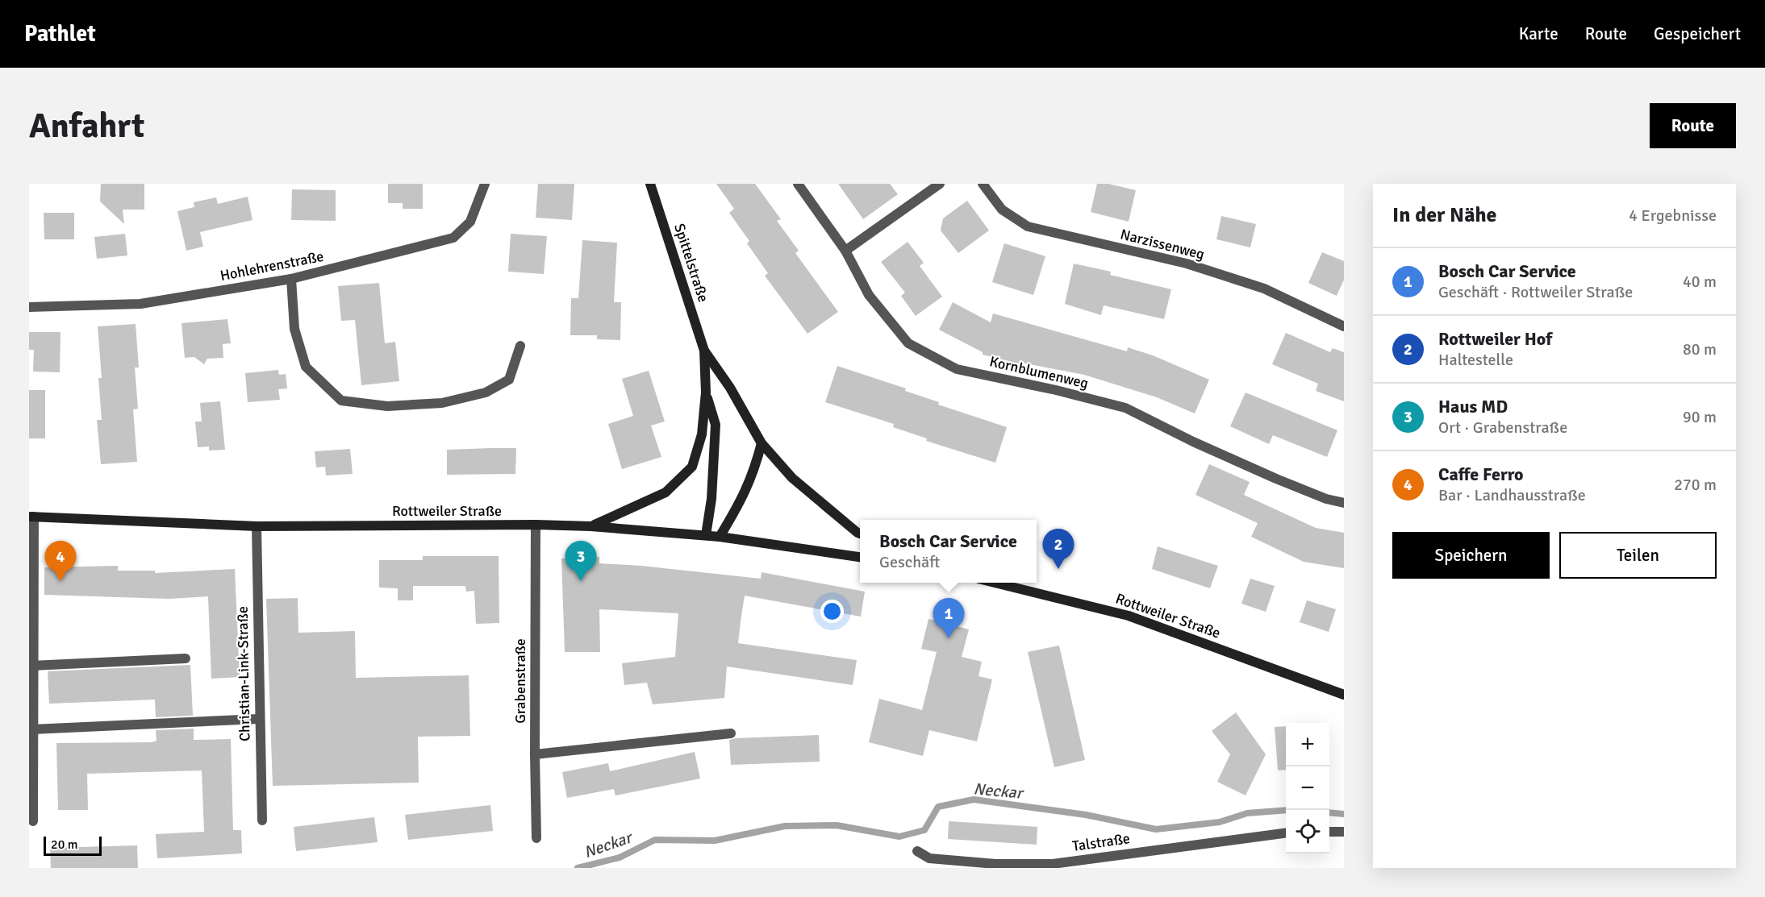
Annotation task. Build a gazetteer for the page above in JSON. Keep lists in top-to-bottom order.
{
  "streets": {
    "main road": ["Spittelstraße", "Rottweiler Straße"],
    "street": [
      "Narzissenweg",
      "Hohlehrenstraße",
      "Kornblumenweg",
      "Christian-Link-Straße",
      "Grabenstraße",
      "Talstraße"
    ]
  },
  "crossings": [
    ["Spittelstraße", "Rottweiler Straße"],
    ["Rottweiler Straße", "Christian-Link-Straße"],
    ["Rottweiler Straße", "Grabenstraße"]
  ],
  "water": ["Neckar"],
  "scale_bar": "20 m",
  "page": {
    "header": "Pathlet",
    "nav": ["Karte", "Route", "Gespeichert"],
    "buttons": [
      "Route",
      ["Speichern", "Teilen"]
    ],
    "title": "Anfahrt",
    "heading": ["In der Nähe", "4 Ergebnisse"],
    "list": [
      {
        "mark": "1",
        "name": "Bosch Car Service",
        "note": "Geschäft · Rottweiler Straße",
        "value": "40 m"
      },
      {
        "mark": "2",
        "name": "Rottweiler Hof",
        "note": "Haltestelle",
        "value": "80 m"
      },
      {
        "mark": "3",
        "name": "Haus MD",
        "note": "Ort · Grabenstraße",
        "value": "90 m"
      },
      {
        "mark": "4",
        "name": "Caffe Ferro",
        "note": "Bar · Landhausstraße",
        "value": "270 m"
      }
    ],
    "popup": ["Bosch Car Service", "Geschäft"],
    "pins": [
      "2",
      "3",
      "4",
      "1"
    ],
    "map_buttons": ["+", "−"],
    "scale": "20 m"
  }
}
